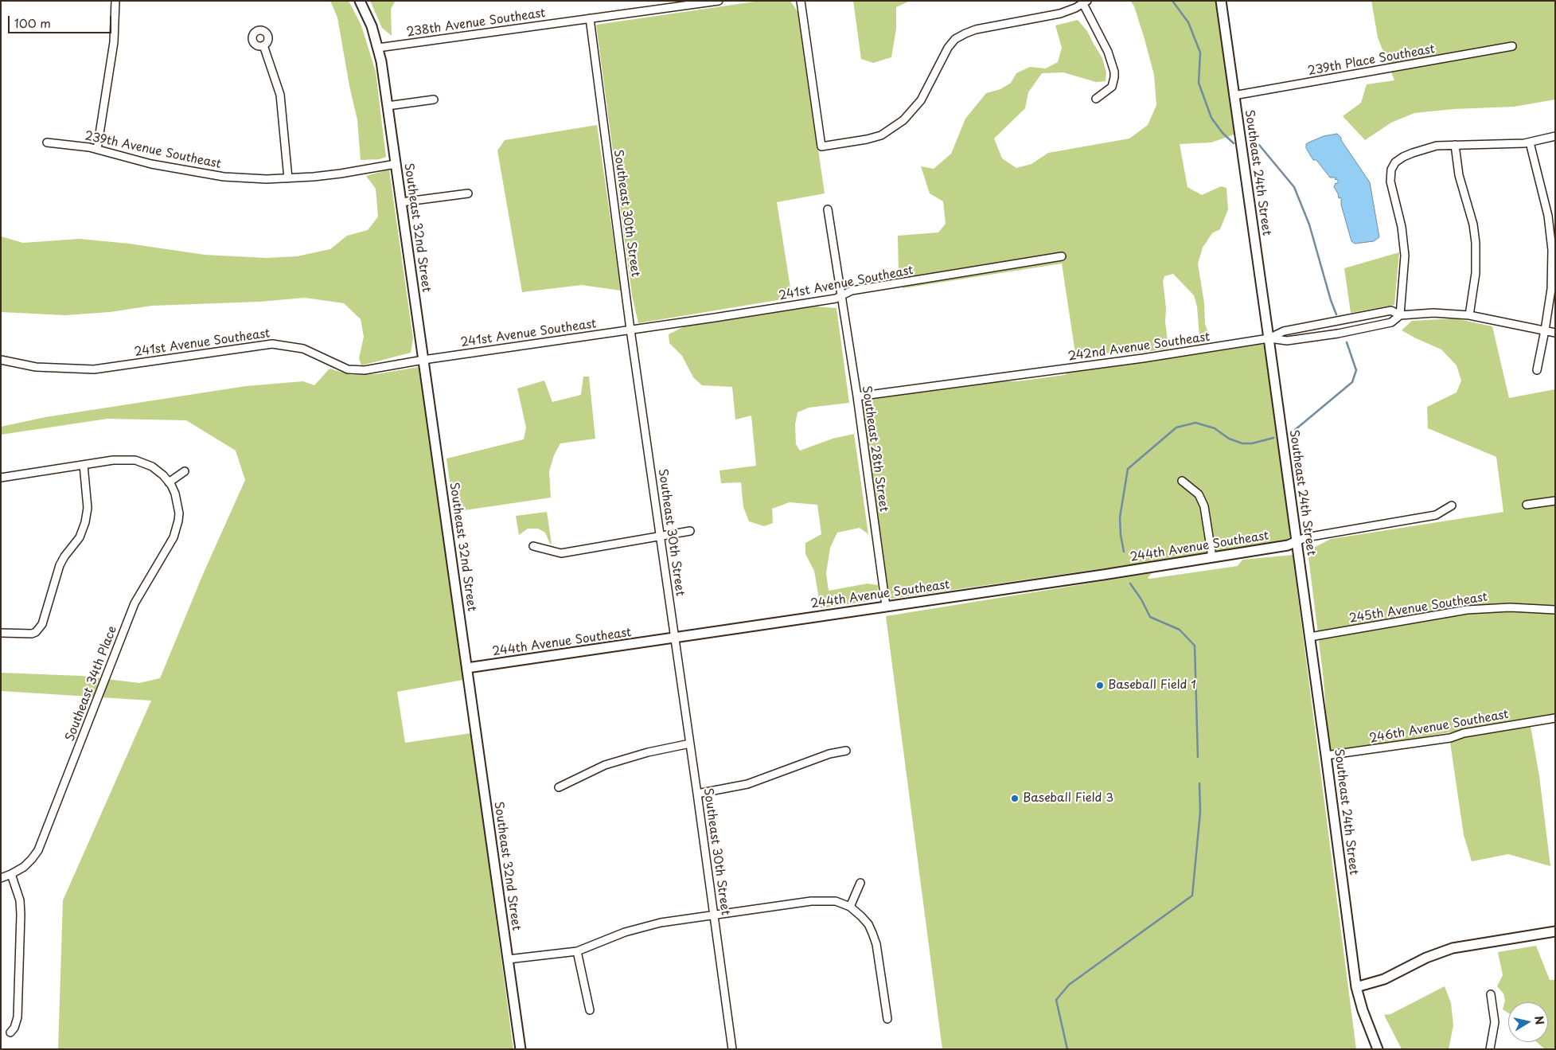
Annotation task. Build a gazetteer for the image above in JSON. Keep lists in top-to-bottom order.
{
  "streets": {
    "street": [
      "238th Avenue Southeast",
      "239th Place Southeast",
      "239th Avenue Southeast",
      "Southeast 24th Street",
      "Southeast 30th Street",
      "Southeast 32nd Street",
      "241st Avenue Southeast",
      "242nd Avenue Southeast",
      "Southeast 28th Street",
      "244th Avenue Southeast",
      "245th Avenue Southeast",
      "Southeast 34th Place",
      "246th Avenue Southeast"
    ]
  },
  "crossings": [
    ["238th Avenue Southeast", "Southeast 30th Street"],
    ["238th Avenue Southeast", "Southeast 32nd Street"],
    ["239th Place Southeast", "Southeast 24th Street"],
    ["239th Avenue Southeast", "Southeast 32nd Street"],
    ["Southeast 24th Street", "242nd Avenue Southeast"],
    ["Southeast 24th Street", "244th Avenue Southeast"],
    ["Southeast 24th Street", "245th Avenue Southeast"],
    ["Southeast 24th Street", "246th Avenue Southeast"],
    ["Southeast 30th Street", "241st Avenue Southeast"],
    ["Southeast 30th Street", "244th Avenue Southeast"],
    ["Southeast 32nd Street", "241st Avenue Southeast"],
    ["Southeast 32nd Street", "244th Avenue Southeast"],
    ["241st Avenue Southeast", "Southeast 28th Street"],
    ["242nd Avenue Southeast", "Southeast 28th Street"],
    ["Southeast 28th Street", "244th Avenue Southeast"]
  ],
  "places": ["Baseball Field 1", "Baseball Field 3"],
  "scale_bar": "100 m",
  "north": "right"
}
